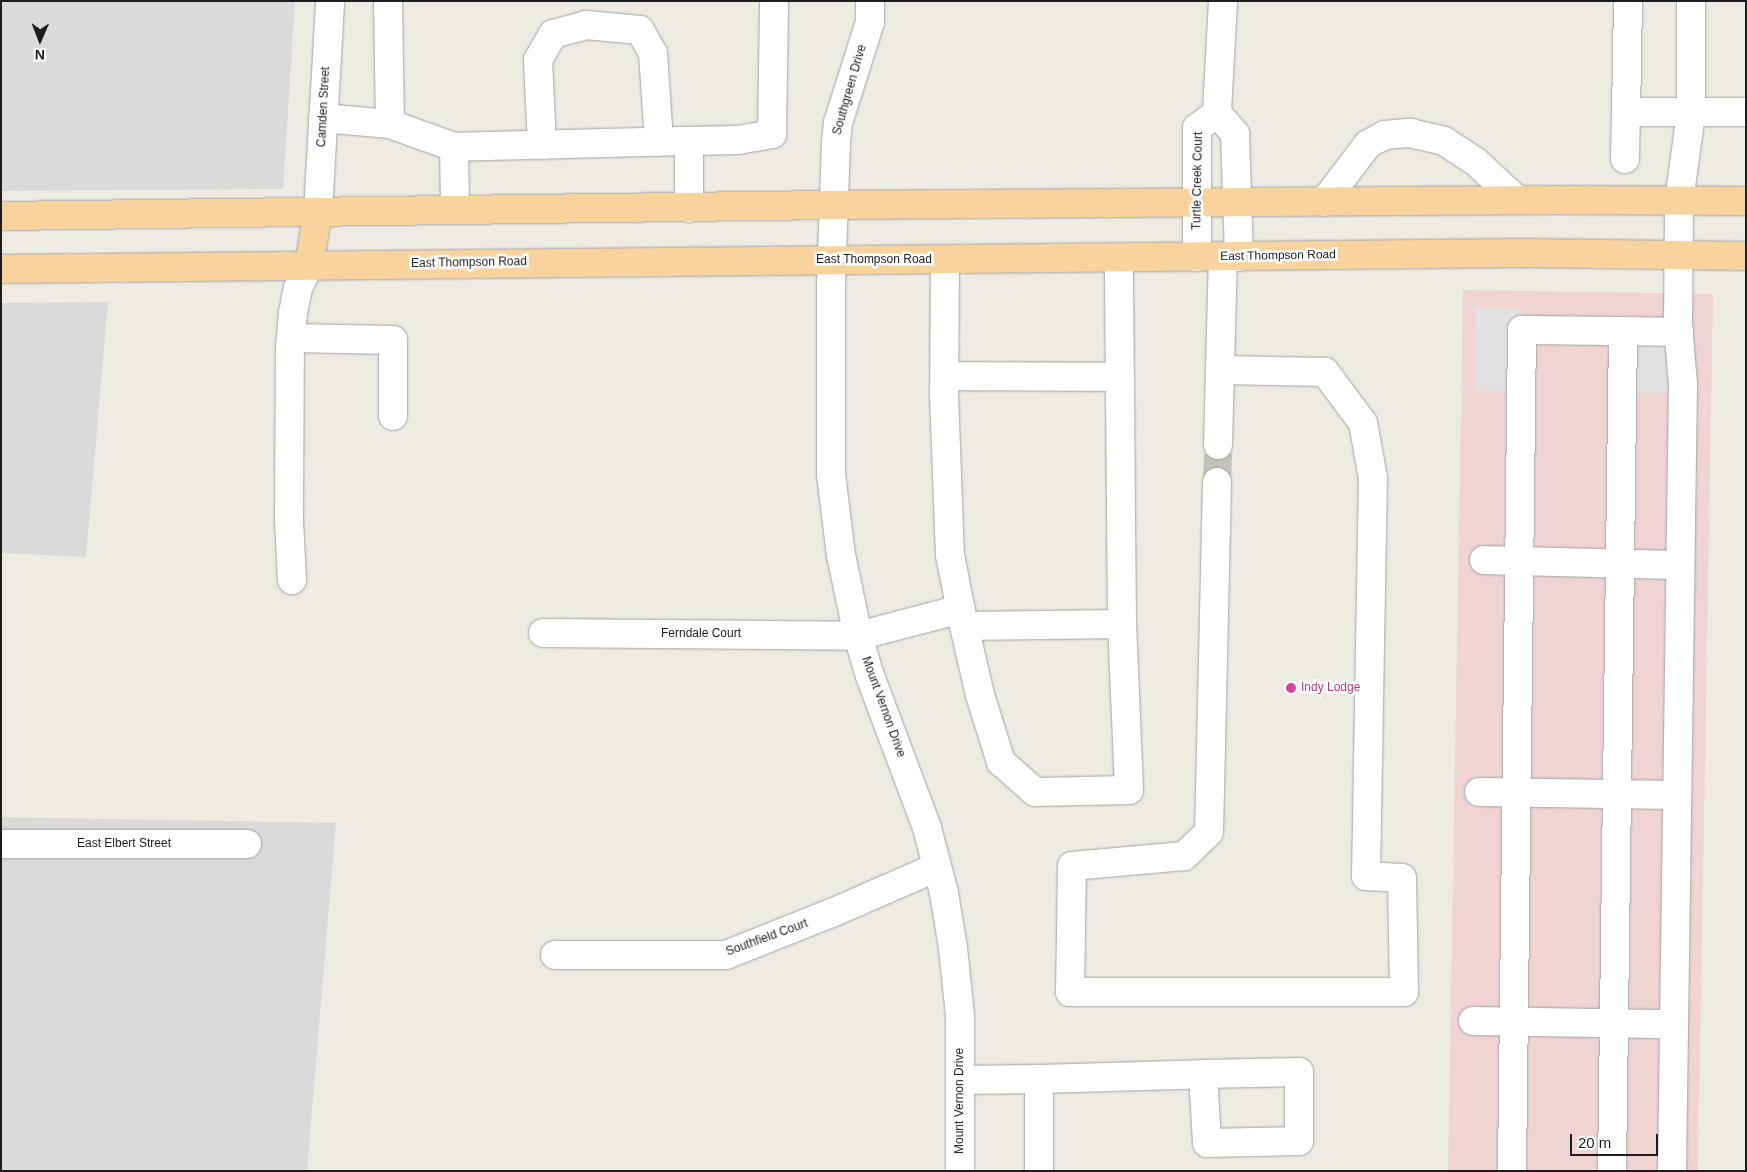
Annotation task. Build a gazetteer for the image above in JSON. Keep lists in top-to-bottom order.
{
  "streets": {
    "main road": ["East Thompson Road"],
    "street": [
      "Southgreen Drive",
      "Camden Street",
      "Turtle Creek Court",
      "Ferndale Court",
      "Mount Vernon Drive",
      "East Elbert Street",
      "Southfield Court"
    ]
  },
  "crossings": [
    ["Southgreen Drive", "East Thompson Road"],
    ["Southgreen Drive", "Mount Vernon Drive"],
    ["Turtle Creek Court", "East Thompson Road"],
    ["East Thompson Road", "Mount Vernon Drive"],
    ["Ferndale Court", "Mount Vernon Drive"],
    ["Mount Vernon Drive", "Southfield Court"]
  ],
  "places": ["Indy Lodge"],
  "scale_bar": "20 m",
  "north": "bottom"
}
